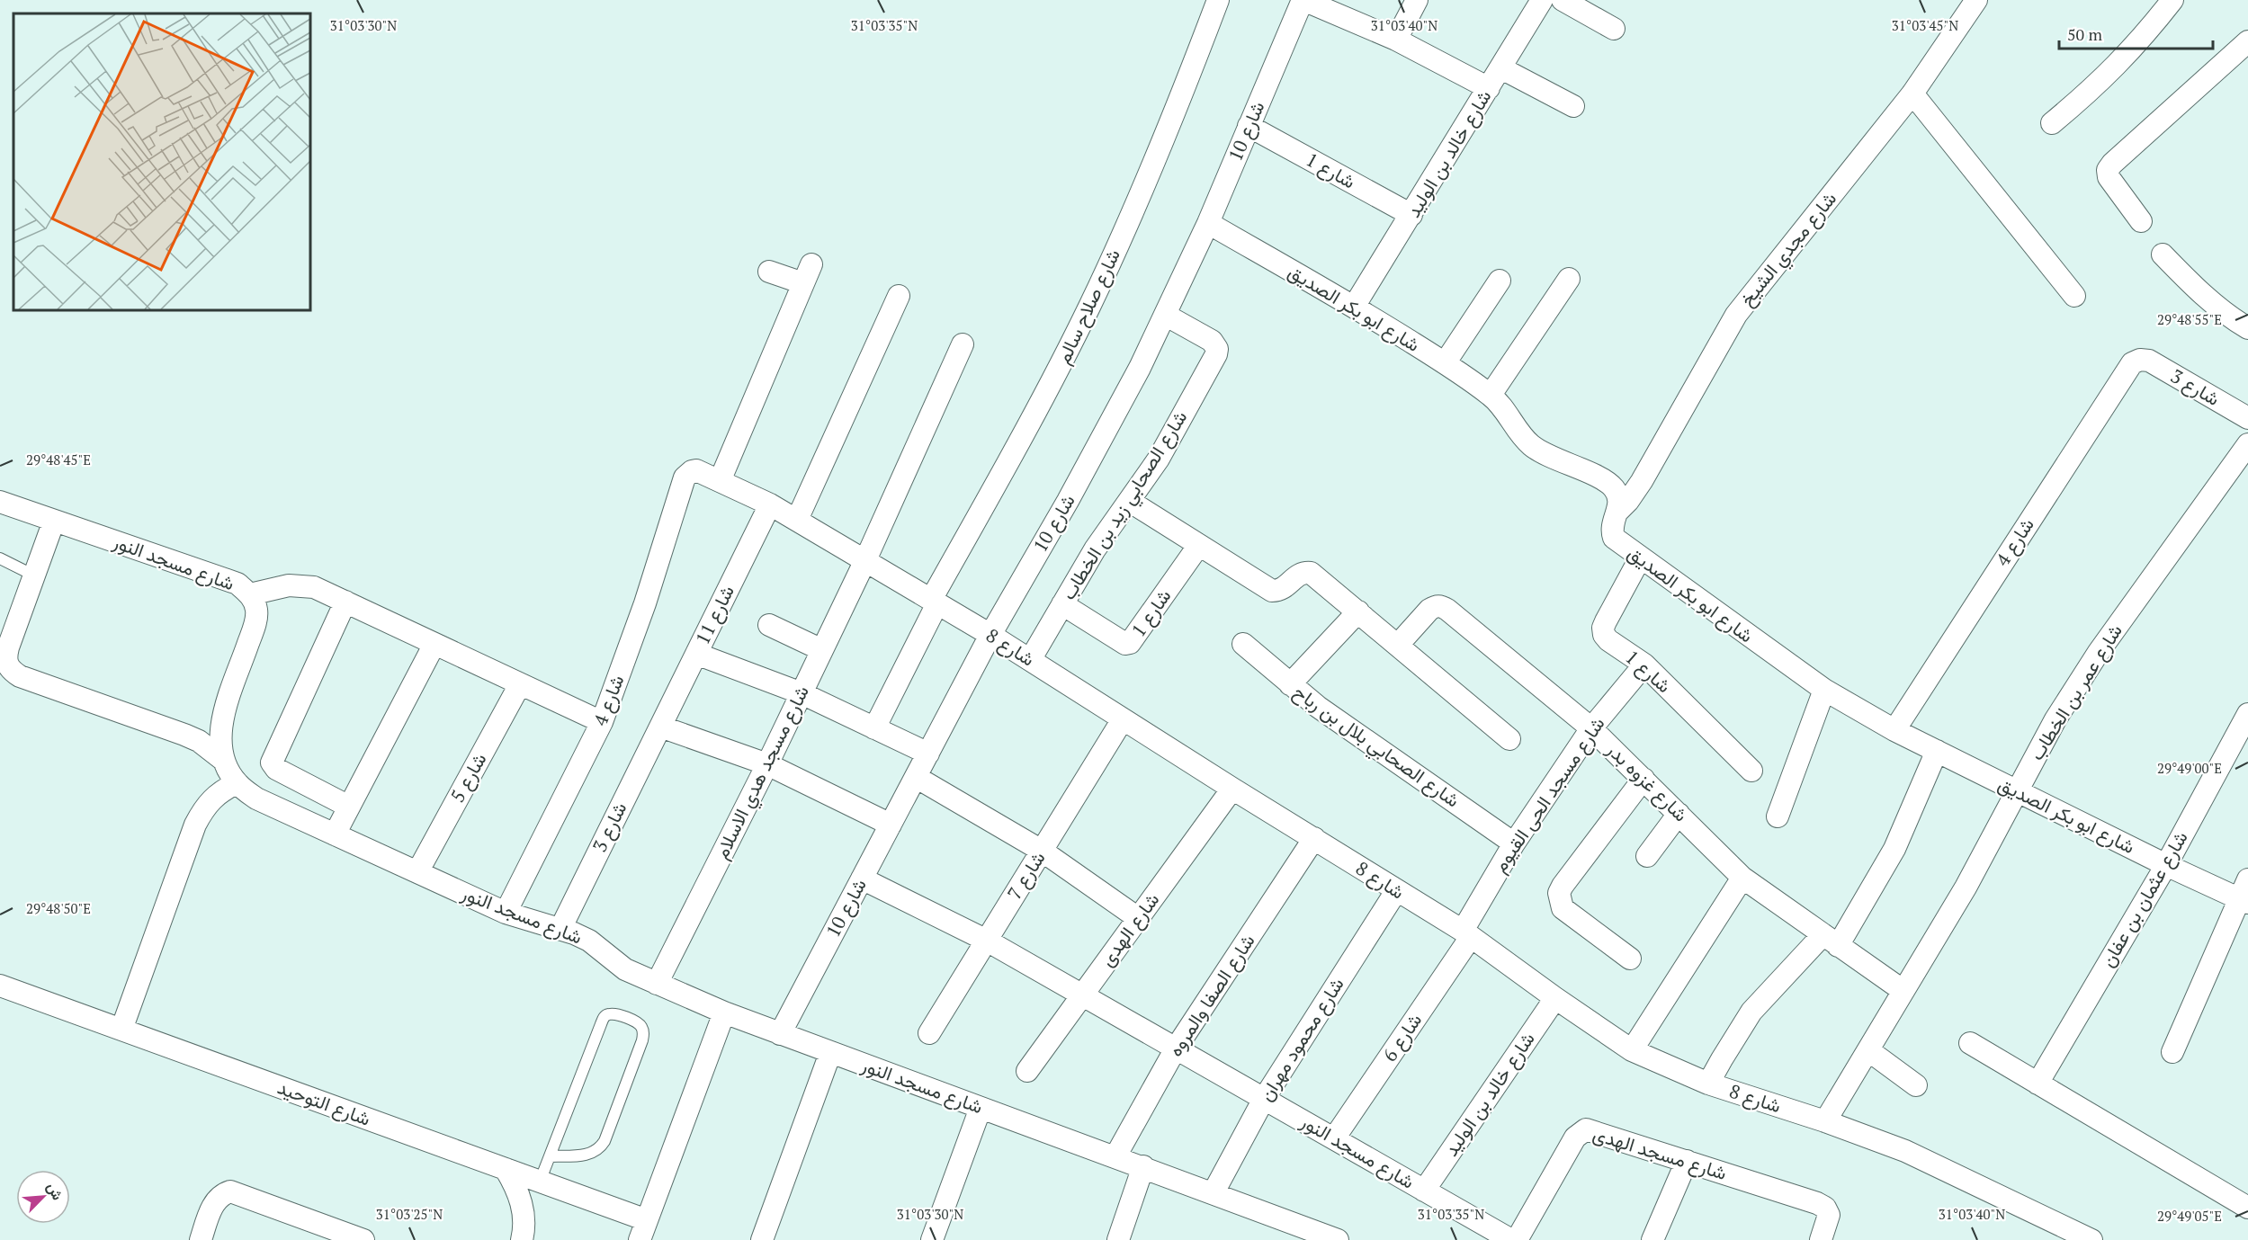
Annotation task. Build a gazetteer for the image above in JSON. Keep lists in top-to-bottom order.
{
  "streets": {
    "street": [
      "شارع 10",
      "شارع خالد بن الوليد",
      "شارع 1",
      "شارع مجدي الشيخ",
      "شارع صلاح سالم",
      "شارع ابو بكر الصديق",
      "شارع 3",
      "شارع الصحابي زيد بن الخطاب",
      "شارع 4",
      "شارع مسجد النور",
      "شارع 11",
      "شارع 8",
      "شارع عمر بن الخطاب",
      "شارع الصحابي بلال بن رباح",
      "شارع مسجد هدي الاسلام",
      "شارع 5",
      "شارع غزوه بدر",
      "شارع مسجد الحى القيوم",
      "شارع 7",
      "شارع عثمان بن عفان",
      "شارع الهدى",
      "شارع الصفا والمروه",
      "شارع 6",
      "شارع محمود مهران",
      "شارع التوحيد",
      "شارع مسجد الهدى"
    ]
  },
  "crossings": [
    ["شارع 10", "شارع 1"],
    ["شارع 10", "شارع ابو بكر الصديق"],
    ["شارع 10", "شارع الصحابي زيد بن الخطاب"],
    ["شارع 10", "شارع مسجد النور"],
    ["شارع 10", "شارع 8"],
    ["شارع خالد بن الوليد", "شارع 1"],
    ["شارع خالد بن الوليد", "شارع ابو بكر الصديق"],
    ["شارع خالد بن الوليد", "شارع مسجد النور"],
    ["شارع خالد بن الوليد", "شارع 8"],
    ["شارع 1", "شارع ابو بكر الصديق"],
    ["شارع 1", "شارع الصحابي زيد بن الخطاب"],
    ["شارع 1", "شارع مسجد الحى القيوم"],
    ["شارع مجدي الشيخ", "شارع ابو بكر الصديق"],
    ["شارع صلاح سالم", "شارع 8"],
    ["شارع ابو بكر الصديق", "شارع 4"],
    ["شارع ابو بكر الصديق", "شارع عمر بن الخطاب"],
    ["شارع ابو بكر الصديق", "شارع عثمان بن عفان"],
    ["شارع 3", "شارع 4"],
    ["شارع 3", "شارع مسجد النور"],
    ["شارع 3", "شارع 11"],
    ["شارع الصحابي زيد بن الخطاب", "شارع 8"],
    ["شارع 4", "شارع مسجد النور"],
    ["شارع 4", "شارع 8"],
    ["شارع مسجد النور", "شارع مسجد هدي الاسلام"],
    ["شارع مسجد النور", "شارع 5"],
    ["شارع مسجد النور", "شارع 7"],
    ["شارع مسجد النور", "شارع الهدى"],
    ["شارع مسجد النور", "شارع الصفا والمروه"],
    ["شارع مسجد النور", "شارع 6"],
    ["شارع مسجد النور", "شارع محمود مهران"],
    ["شارع 11", "شارع 8"],
    ["شارع 8", "شارع عمر بن الخطاب"],
    ["شارع 8", "شارع مسجد هدي الاسلام"],
    ["شارع 8", "شارع مسجد الحى القيوم"],
    ["شارع 8", "شارع 7"],
    ["شارع 8", "شارع الهدى"],
    ["شارع 8", "شارع الصفا والمروه"],
    ["شارع 8", "شارع 6"],
    ["شارع 8", "شارع محمود مهران"],
    ["شارع عمر بن الخطاب", "شارع غزوه بدر"],
    ["شارع الصحابي بلال بن رباح", "شارع مسجد الحى القيوم"],
    ["شارع غزوه بدر", "شارع مسجد الحى القيوم"],
    ["شارع مسجد الحى القيوم", "شارع 6"]
  ],
  "scale_bar": "50 m",
  "north": "top right",
  "coordinates": [
    "31°03'30\"N",
    "31°03'35\"N",
    "31°03'40\"N",
    "31°03'45\"N",
    "29°48'55\"E",
    "29°48'45\"E",
    "29°49'00\"E",
    "29°48'50\"E",
    "31°03'25\"N",
    "29°49'05\"E"
  ]
}
